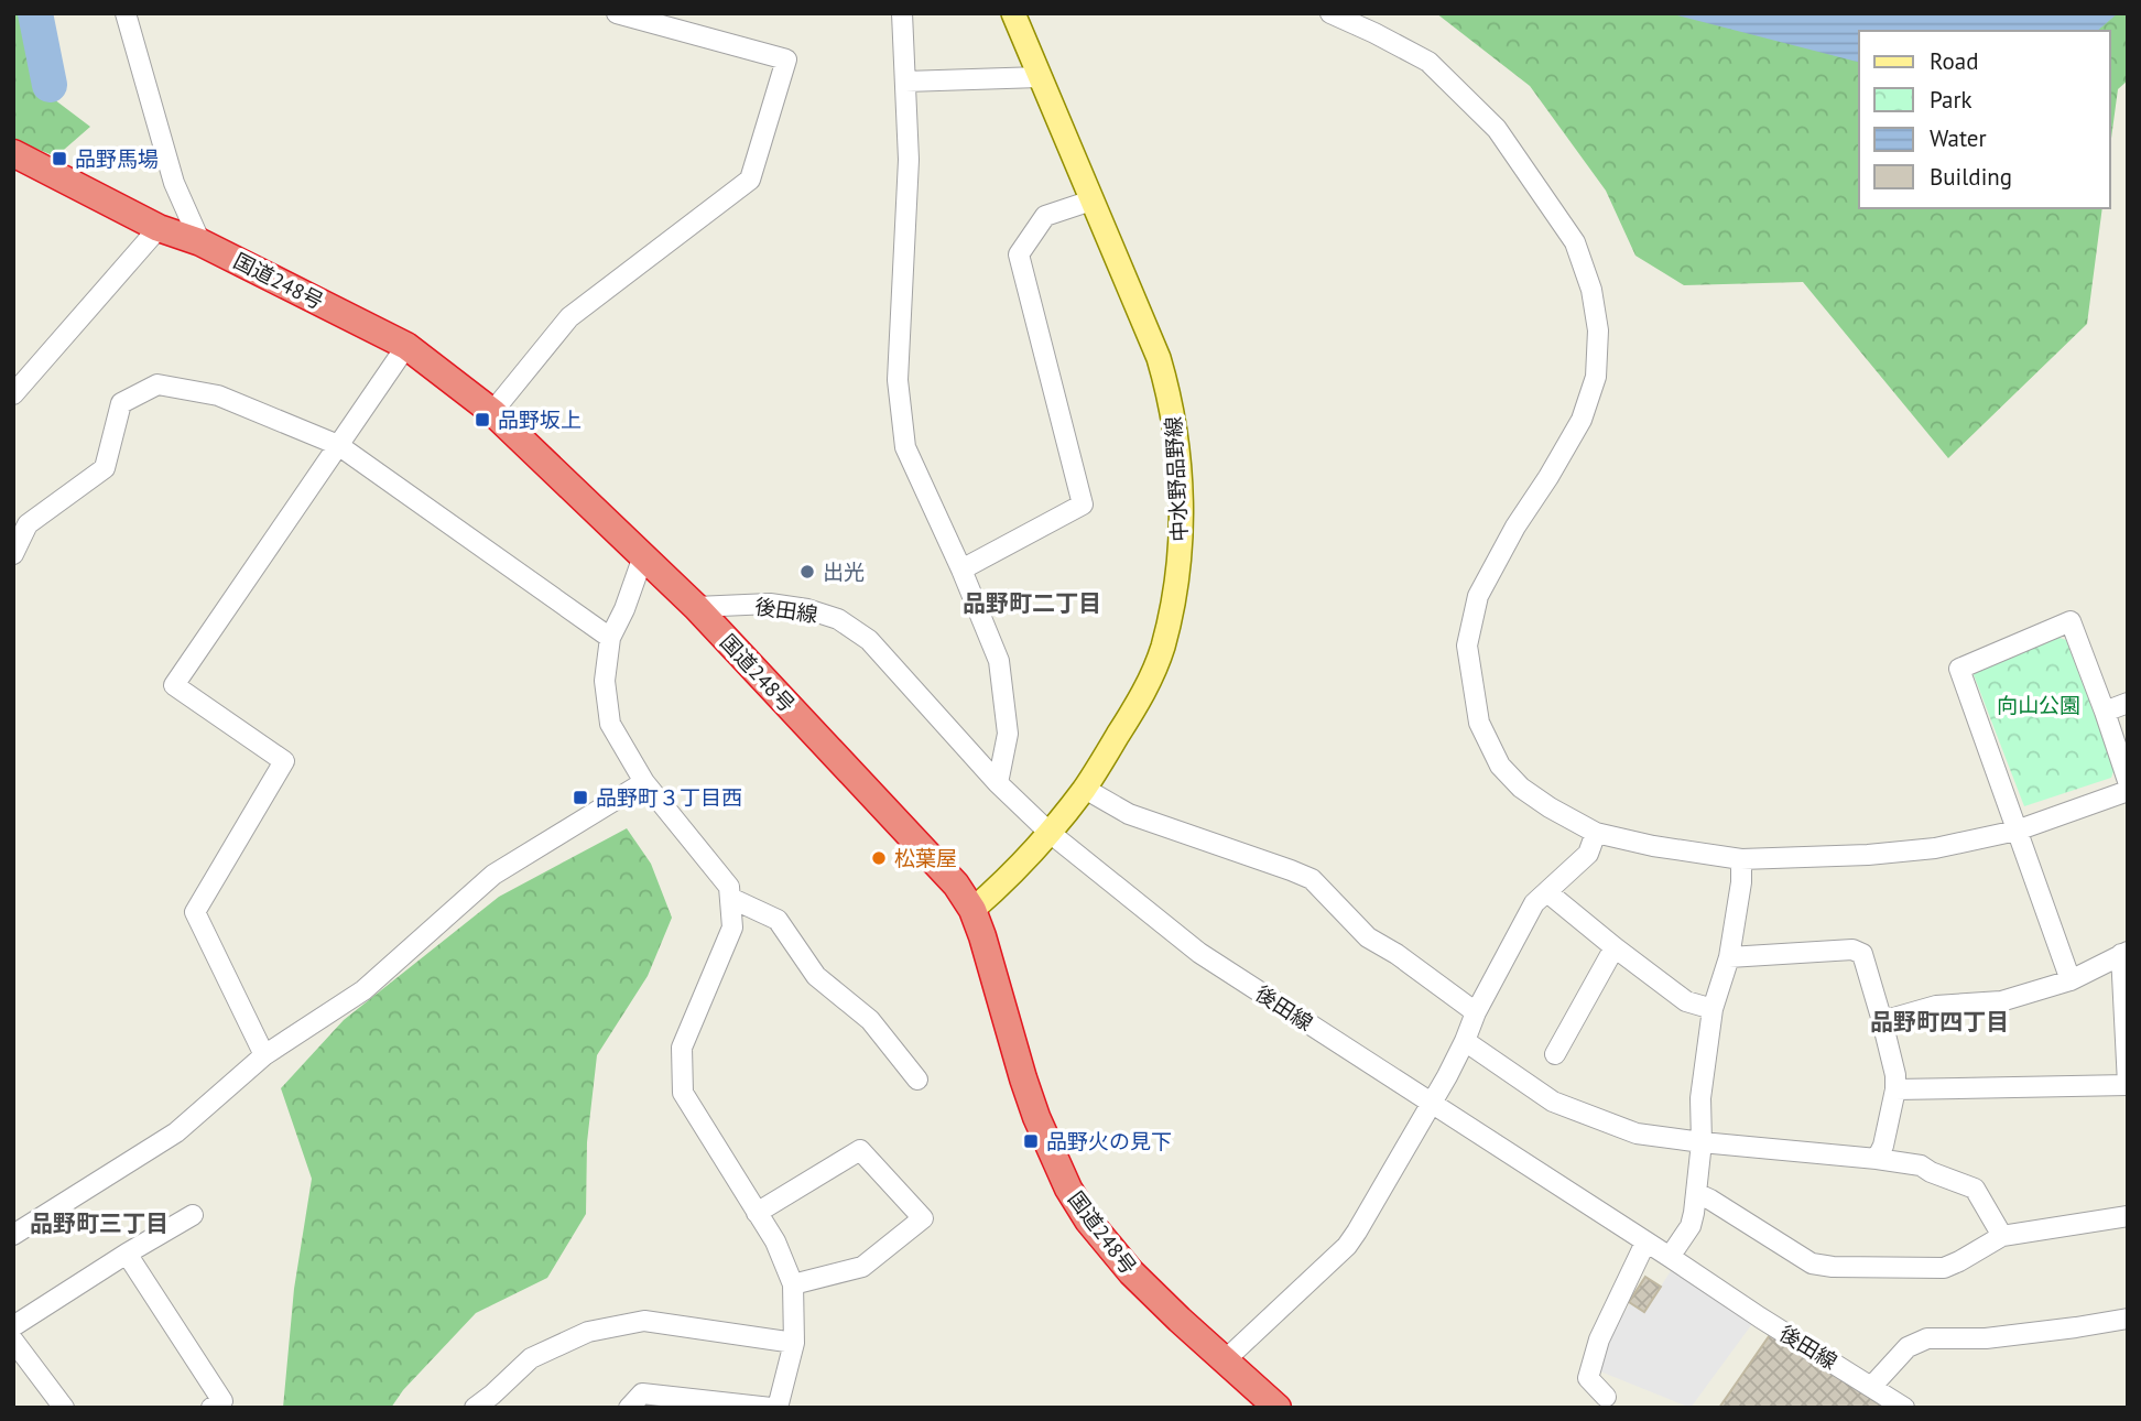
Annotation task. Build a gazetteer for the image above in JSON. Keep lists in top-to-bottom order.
{
  "streets": {
    "highway": ["国道248号"],
    "main road": ["中水野品野線"],
    "street": ["後田線"]
  },
  "crossings": [
    ["国道248号", "中水野品野線"],
    ["国道248号", "後田線"],
    ["中水野品野線", "後田線"]
  ],
  "districts": ["品野町二丁目", "品野町四丁目", "品野町三丁目"],
  "parks": ["向山公園"],
  "places": {
    "transit": [
      "品野馬場",
      "品野坂上",
      "品野町３丁目西",
      "品野火の見下"
    ],
    "other": ["出光", "松葉屋"]
  },
  "legend": [
    "Road",
    "Park",
    "Water",
    "Building"
  ]
}
